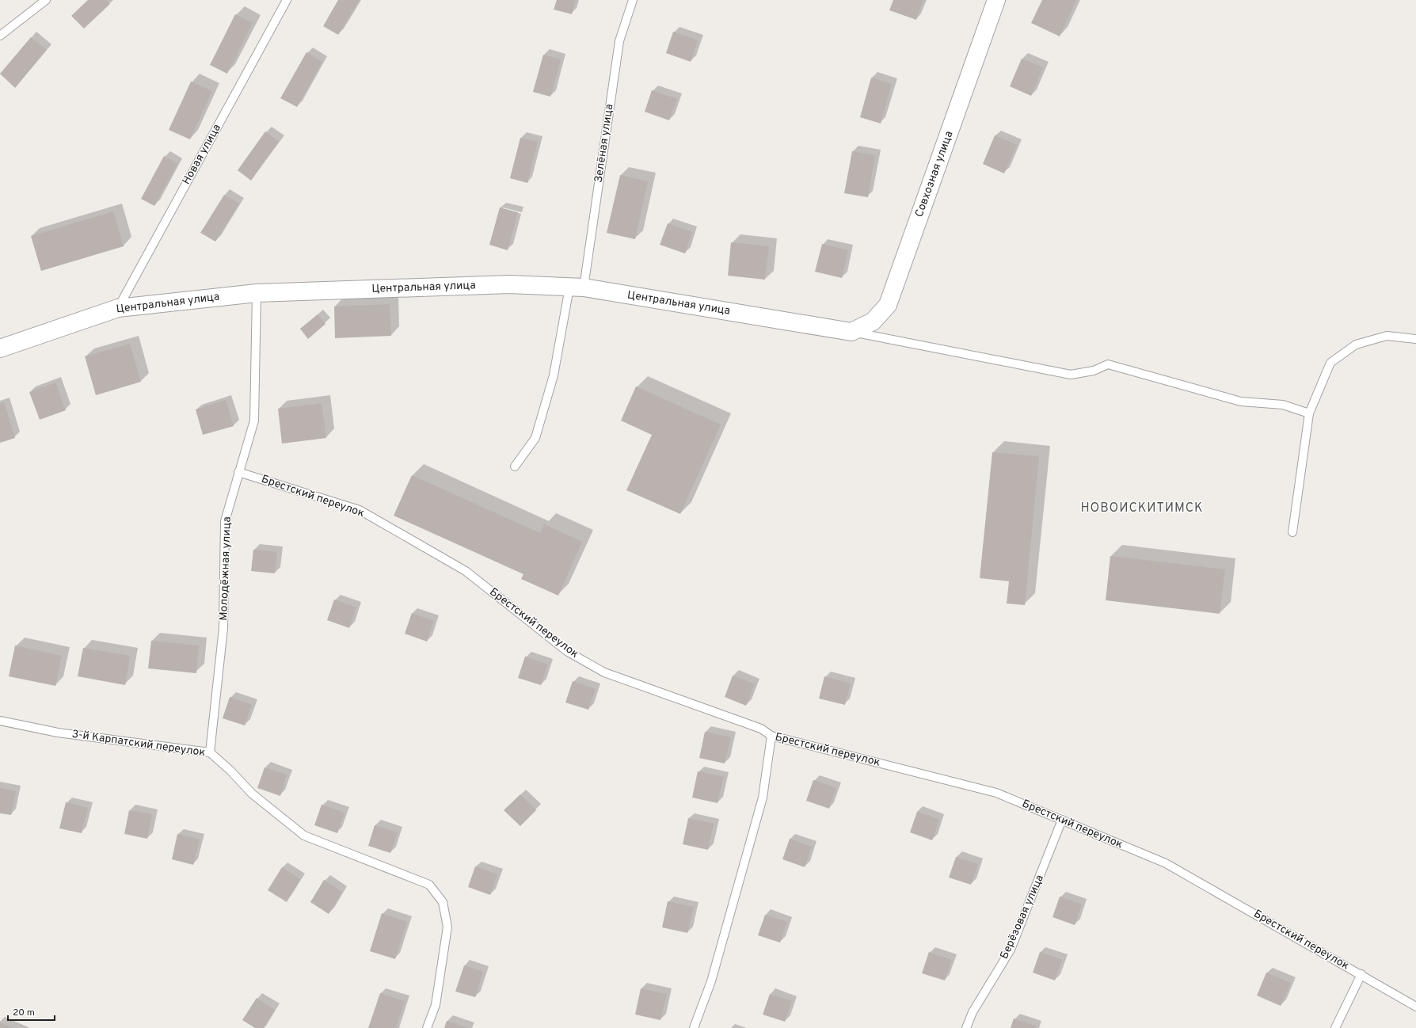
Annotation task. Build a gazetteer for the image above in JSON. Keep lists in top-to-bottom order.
{
  "streets": {
    "street": ["Совхозная улица", "Центральная улица"],
    "lane": [
      "Зелёная улица",
      "Новая улица",
      "Брестский переулок",
      "Молодёжная улица",
      "3-й Карпатский переулок",
      "Берёзовая улица"
    ]
  },
  "crossings": [
    ["Зелёная улица", "Центральная улица"],
    ["Новая улица", "Центральная улица"],
    ["Совхозная улица", "Центральная улица"],
    ["Центральная улица", "Молодёжная улица"],
    ["Брестский переулок", "Молодёжная улица"],
    ["Брестский переулок", "Берёзовая улица"],
    ["Молодёжная улица", "3-й Карпатский переулок"]
  ],
  "districts": ["НОВОИСКИТИМСК"],
  "scale_bar": "20 m"
}
